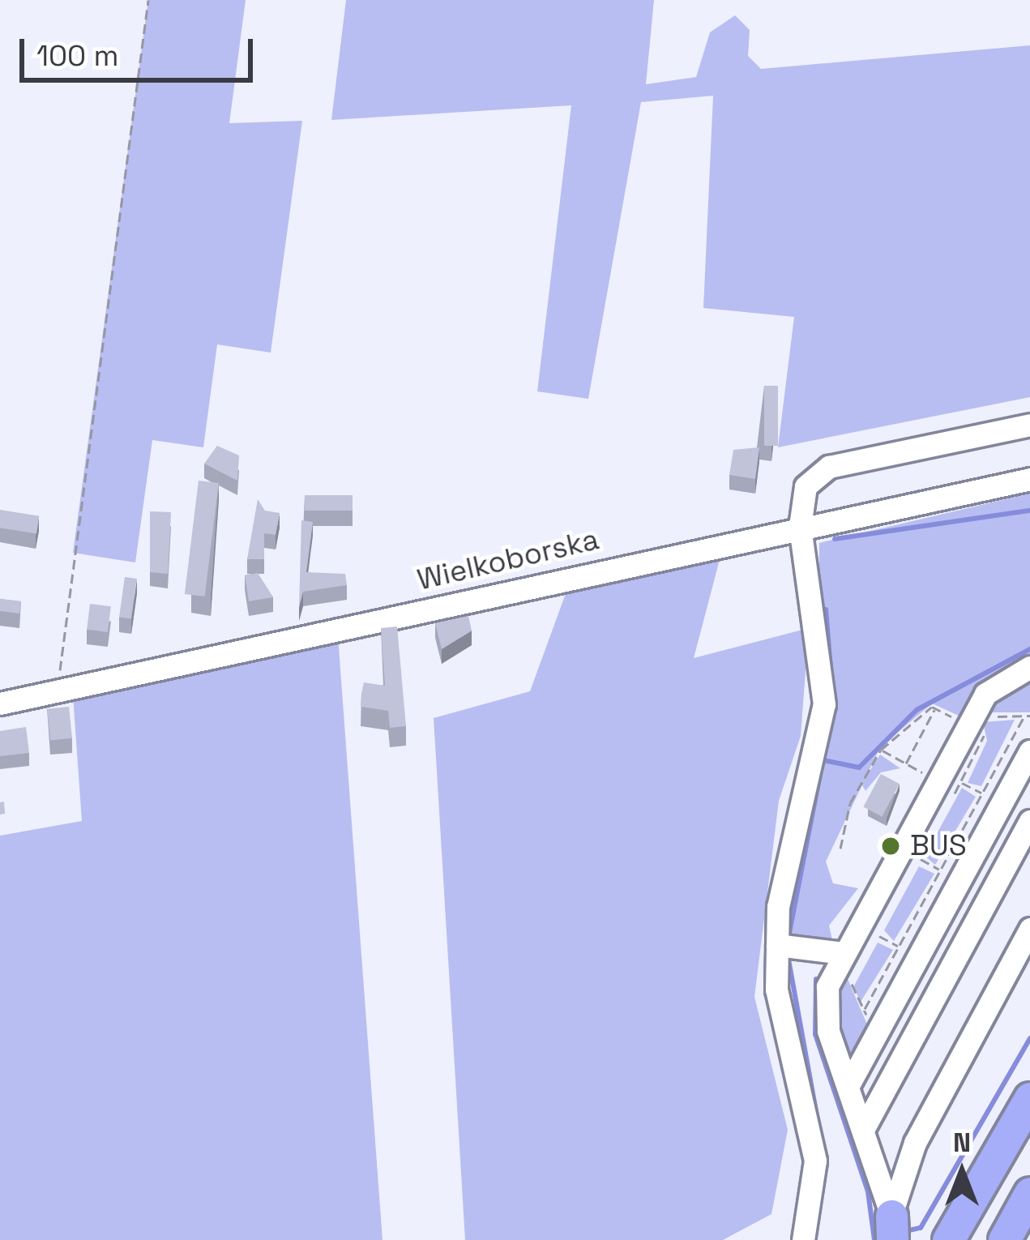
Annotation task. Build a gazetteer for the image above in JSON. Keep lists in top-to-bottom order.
{
  "streets": {
    "street": ["Wielkoborska"]
  },
  "places": ["BUS"],
  "scale_bar": "100 m",
  "north": "top"
}
